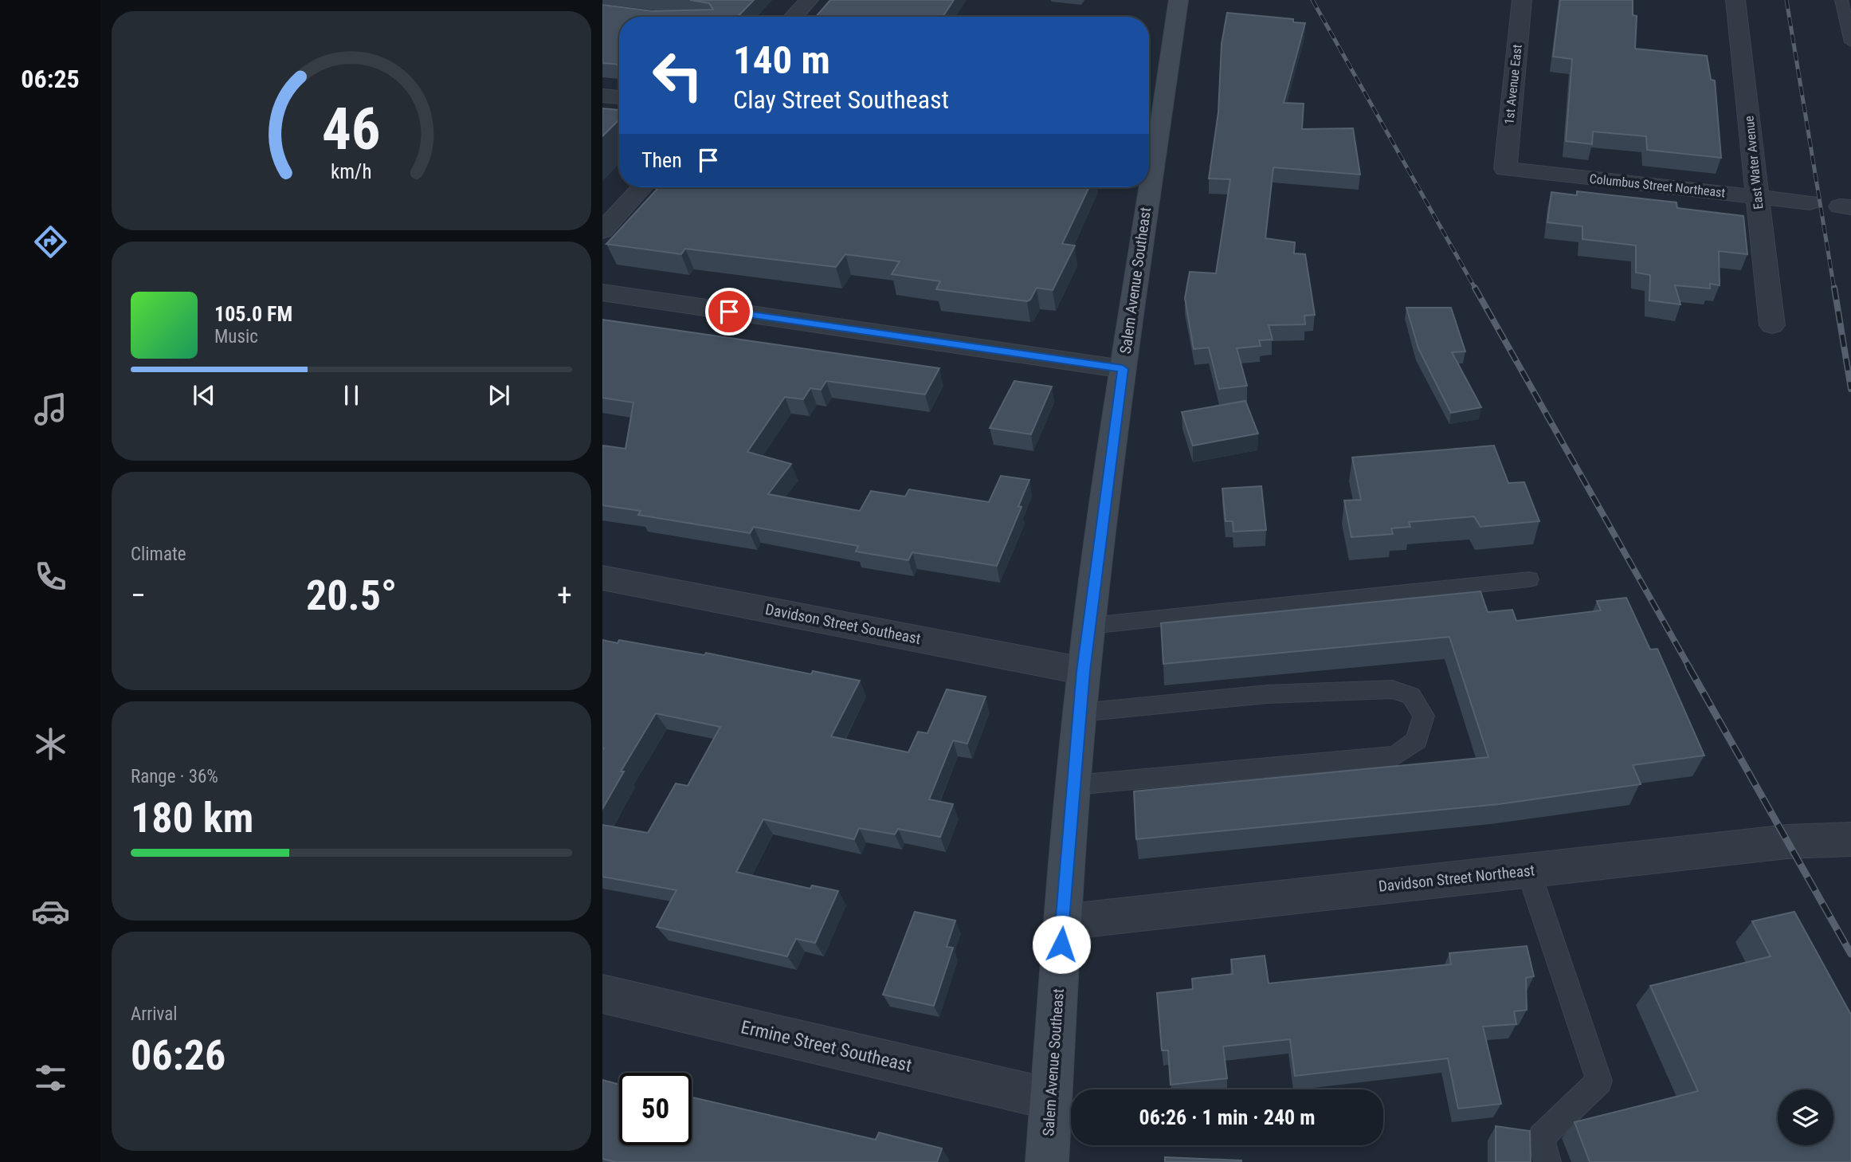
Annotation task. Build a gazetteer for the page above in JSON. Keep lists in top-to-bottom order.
{
  "streets": {
    "main road": ["Salem Avenue Southeast"],
    "street": [
      "1st Avenue East",
      "East Water Avenue",
      "Columbus Street Northeast",
      "Davidson Street Southeast",
      "Davidson Street Northeast",
      "Ermine Street Southeast"
    ]
  },
  "crossings": [
    ["1st Avenue East", "Columbus Street Northeast"],
    ["East Water Avenue", "Columbus Street Northeast"],
    ["Salem Avenue Southeast", "Davidson Street Southeast"],
    ["Salem Avenue Southeast", "Davidson Street Northeast"],
    ["Salem Avenue Southeast", "Ermine Street Southeast"]
  ],
  "page": {
    "tabs": "06:25",
    "turn": ["140 m", "Clay Street Southeast"],
    "then": "Then",
    "song": ["105.0 FM", "Music"],
    "tile": [
      "Climate",
      ["Range · 36%", "180 km"],
      ["Arrival", "06:26"]
    ],
    "heat": ["−", "20.5°", "+"],
    "limit": "50",
    "trip": "06:26 · 1 min · 240 m",
    "gauge": ["46", "km/h"]
  }
}
